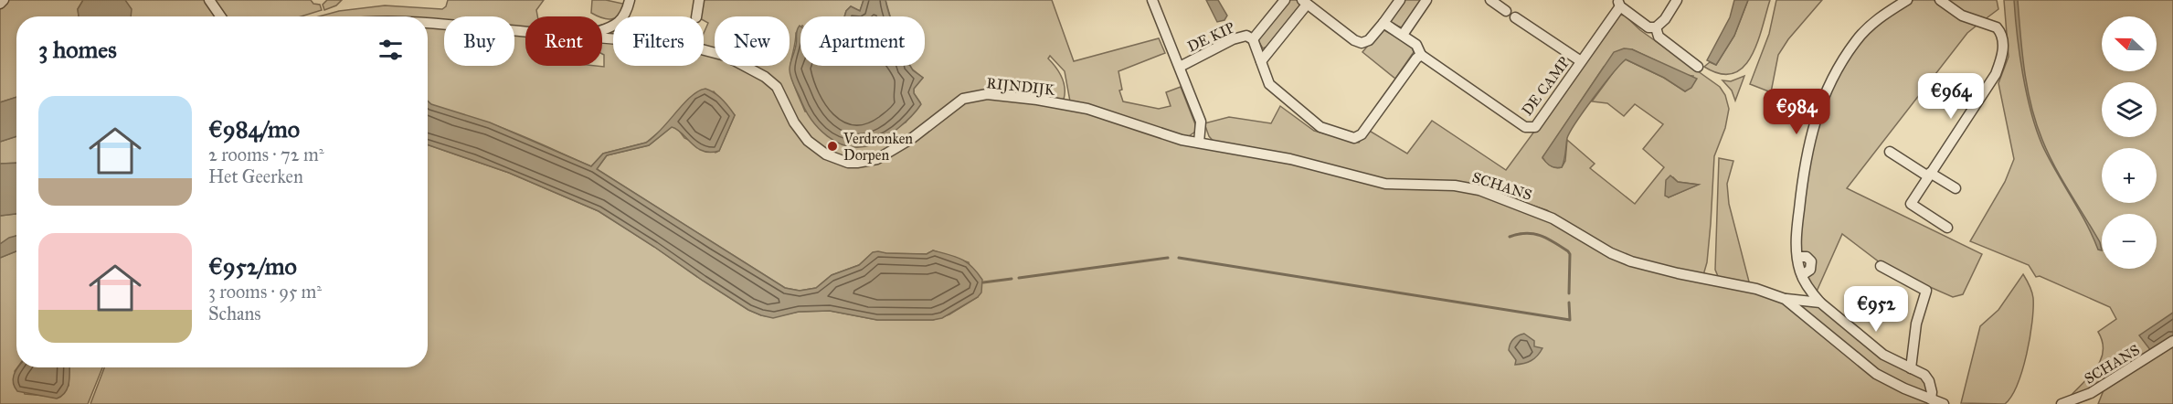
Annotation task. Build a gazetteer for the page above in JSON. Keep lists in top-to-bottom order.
{
  "streets": {
    "street": [
      "DE KIP",
      "RIJNDIJK",
      "DE CAMP",
      "SCHANS"
    ]
  },
  "crossings": [
    ["RIJNDIJK", "SCHANS"]
  ],
  "places": ["Verdronken Dorpen"],
  "north": "left",
  "page": {
    "map_buttons": ["+", "−"],
    "chip": [
      "Buy",
      "Rent",
      "Filters",
      "New",
      "Apartment"
    ],
    "heading": "3 homes",
    "price": ["€964", "€984", "€952"],
    "list": [
      {
        "name": "€984/mo",
        "note": "2 rooms · 72 m² · Het Geerken"
      },
      {
        "name": "€952/mo",
        "note": "3 rooms · 95 m² · Schans"
      }
    ]
  }
}
